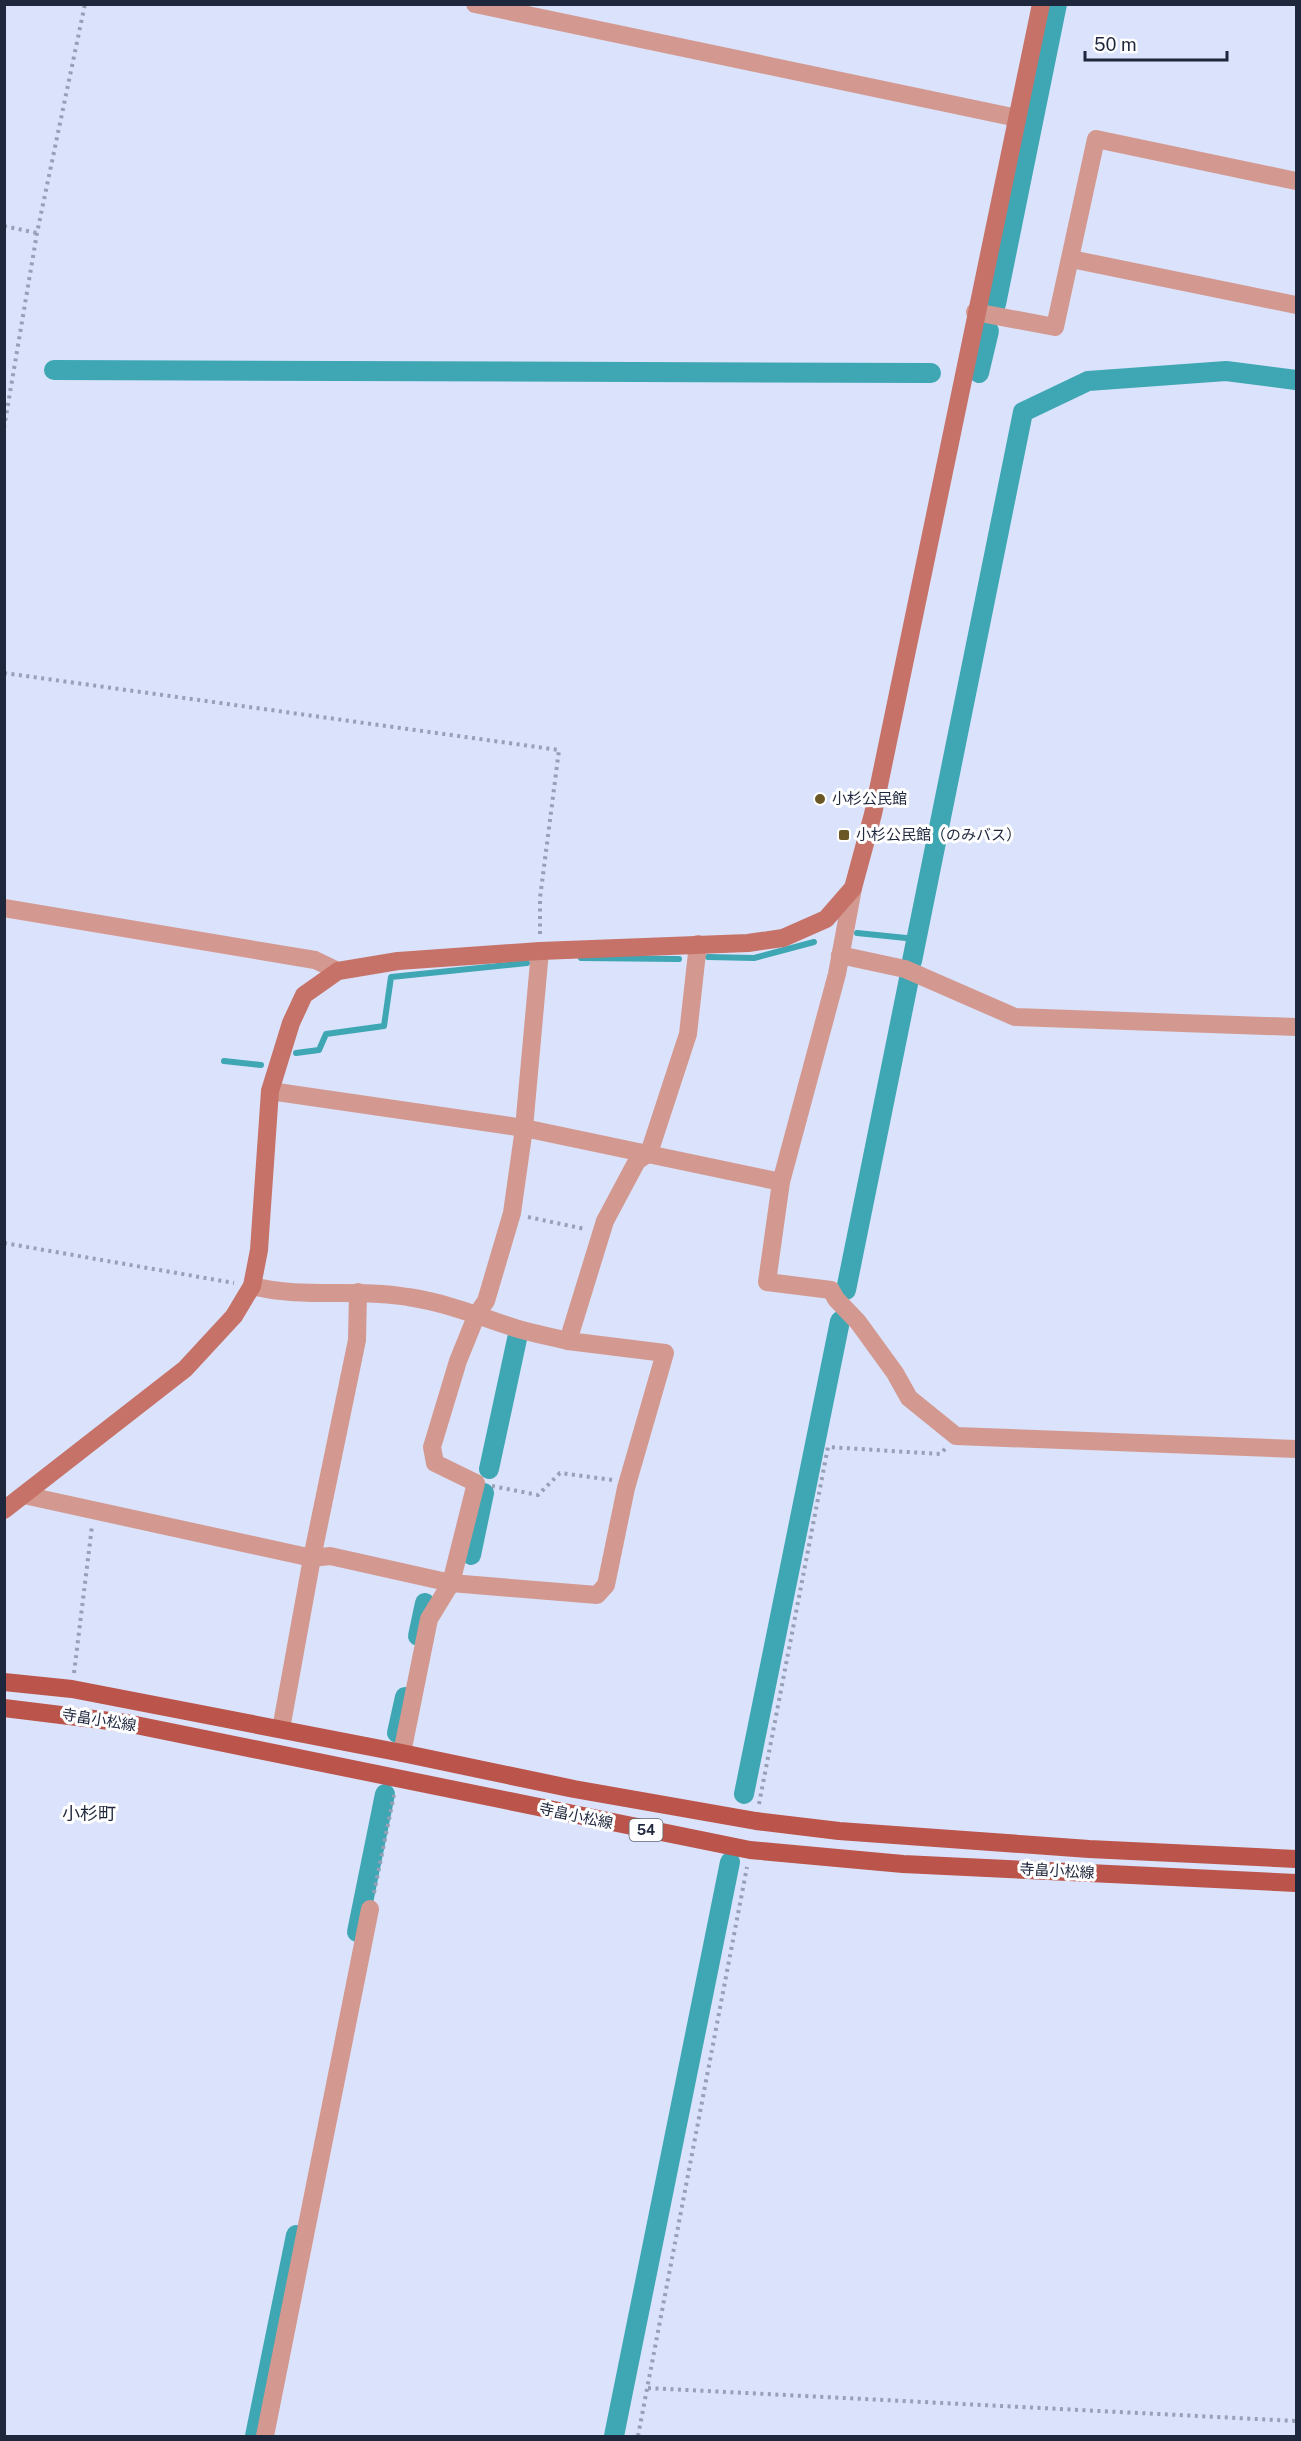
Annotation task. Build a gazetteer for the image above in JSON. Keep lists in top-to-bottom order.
{
  "streets": {
    "main road": ["寺畠小松線", "54"]
  },
  "districts": ["小杉町"],
  "places": {
    "other": ["小杉公民館"],
    "transit": ["小杉公民館（のみバス）"]
  },
  "scale_bar": "50 m"
}
